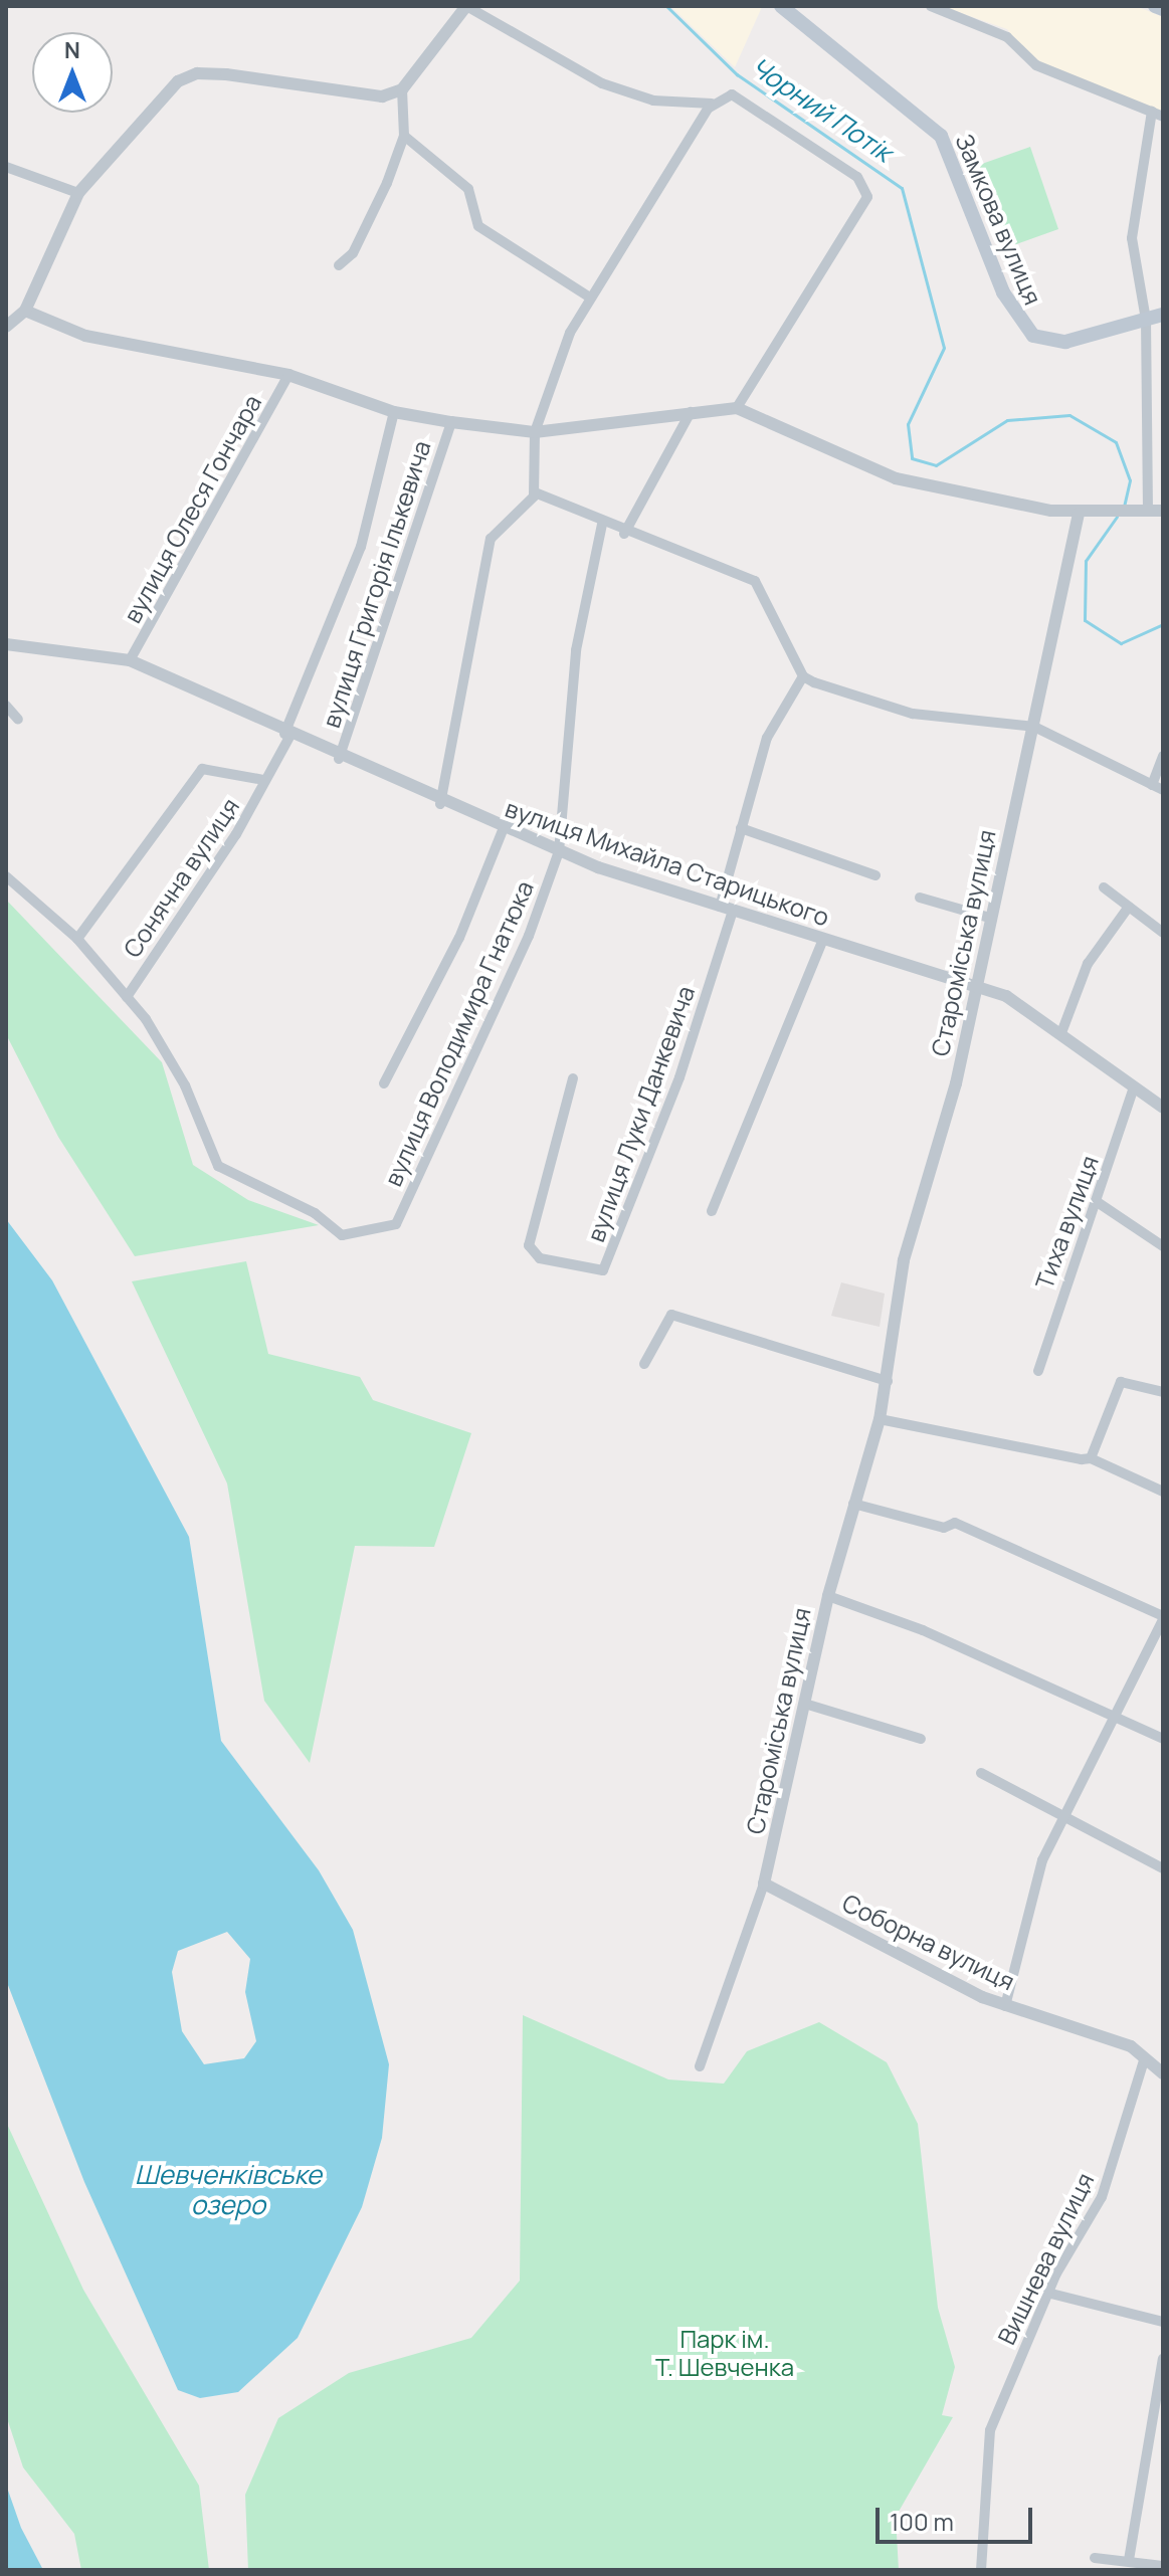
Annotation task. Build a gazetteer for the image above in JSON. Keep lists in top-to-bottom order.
{
  "streets": {
    "main road": ["Замкова вулиця"],
    "street": [
      "вулиця Олеся Гончара",
      "вулиця Григорія Ількевича",
      "вулиця Михайла Старицького",
      "Сонячна вулиця",
      "Староміська вулиця",
      "вулиця Володимира Гнатюка",
      "вулиця Луки Данкевича",
      "Тиха вулиця",
      "Соборна вулиця",
      "Вишнева вулиця"
    ]
  },
  "crossings": [
    ["вулиця Олеся Гончара", "вулиця Михайла Старицького"],
    ["вулиця Григорія Ількевича", "вулиця Михайла Старицького"],
    ["вулиця Михайла Старицького", "Сонячна вулиця"],
    ["вулиця Михайла Старицького", "Староміська вулиця"],
    ["вулиця Михайла Старицького", "вулиця Володимира Гнатюка"],
    ["вулиця Михайла Старицького", "вулиця Луки Данкевича"],
    ["вулиця Михайла Старицького", "Тиха вулиця"],
    ["Сонячна вулиця", "вулиця Володимира Гнатюка"],
    ["Староміська вулиця", "Соборна вулиця"],
    ["Соборна вулиця", "Вишнева вулиця"]
  ],
  "water": ["Чорний Потік", "Шевченківське озеро"],
  "parks": ["Парк ім. Т. Шевченка"],
  "scale_bar": "100 m",
  "north": "top"
}
